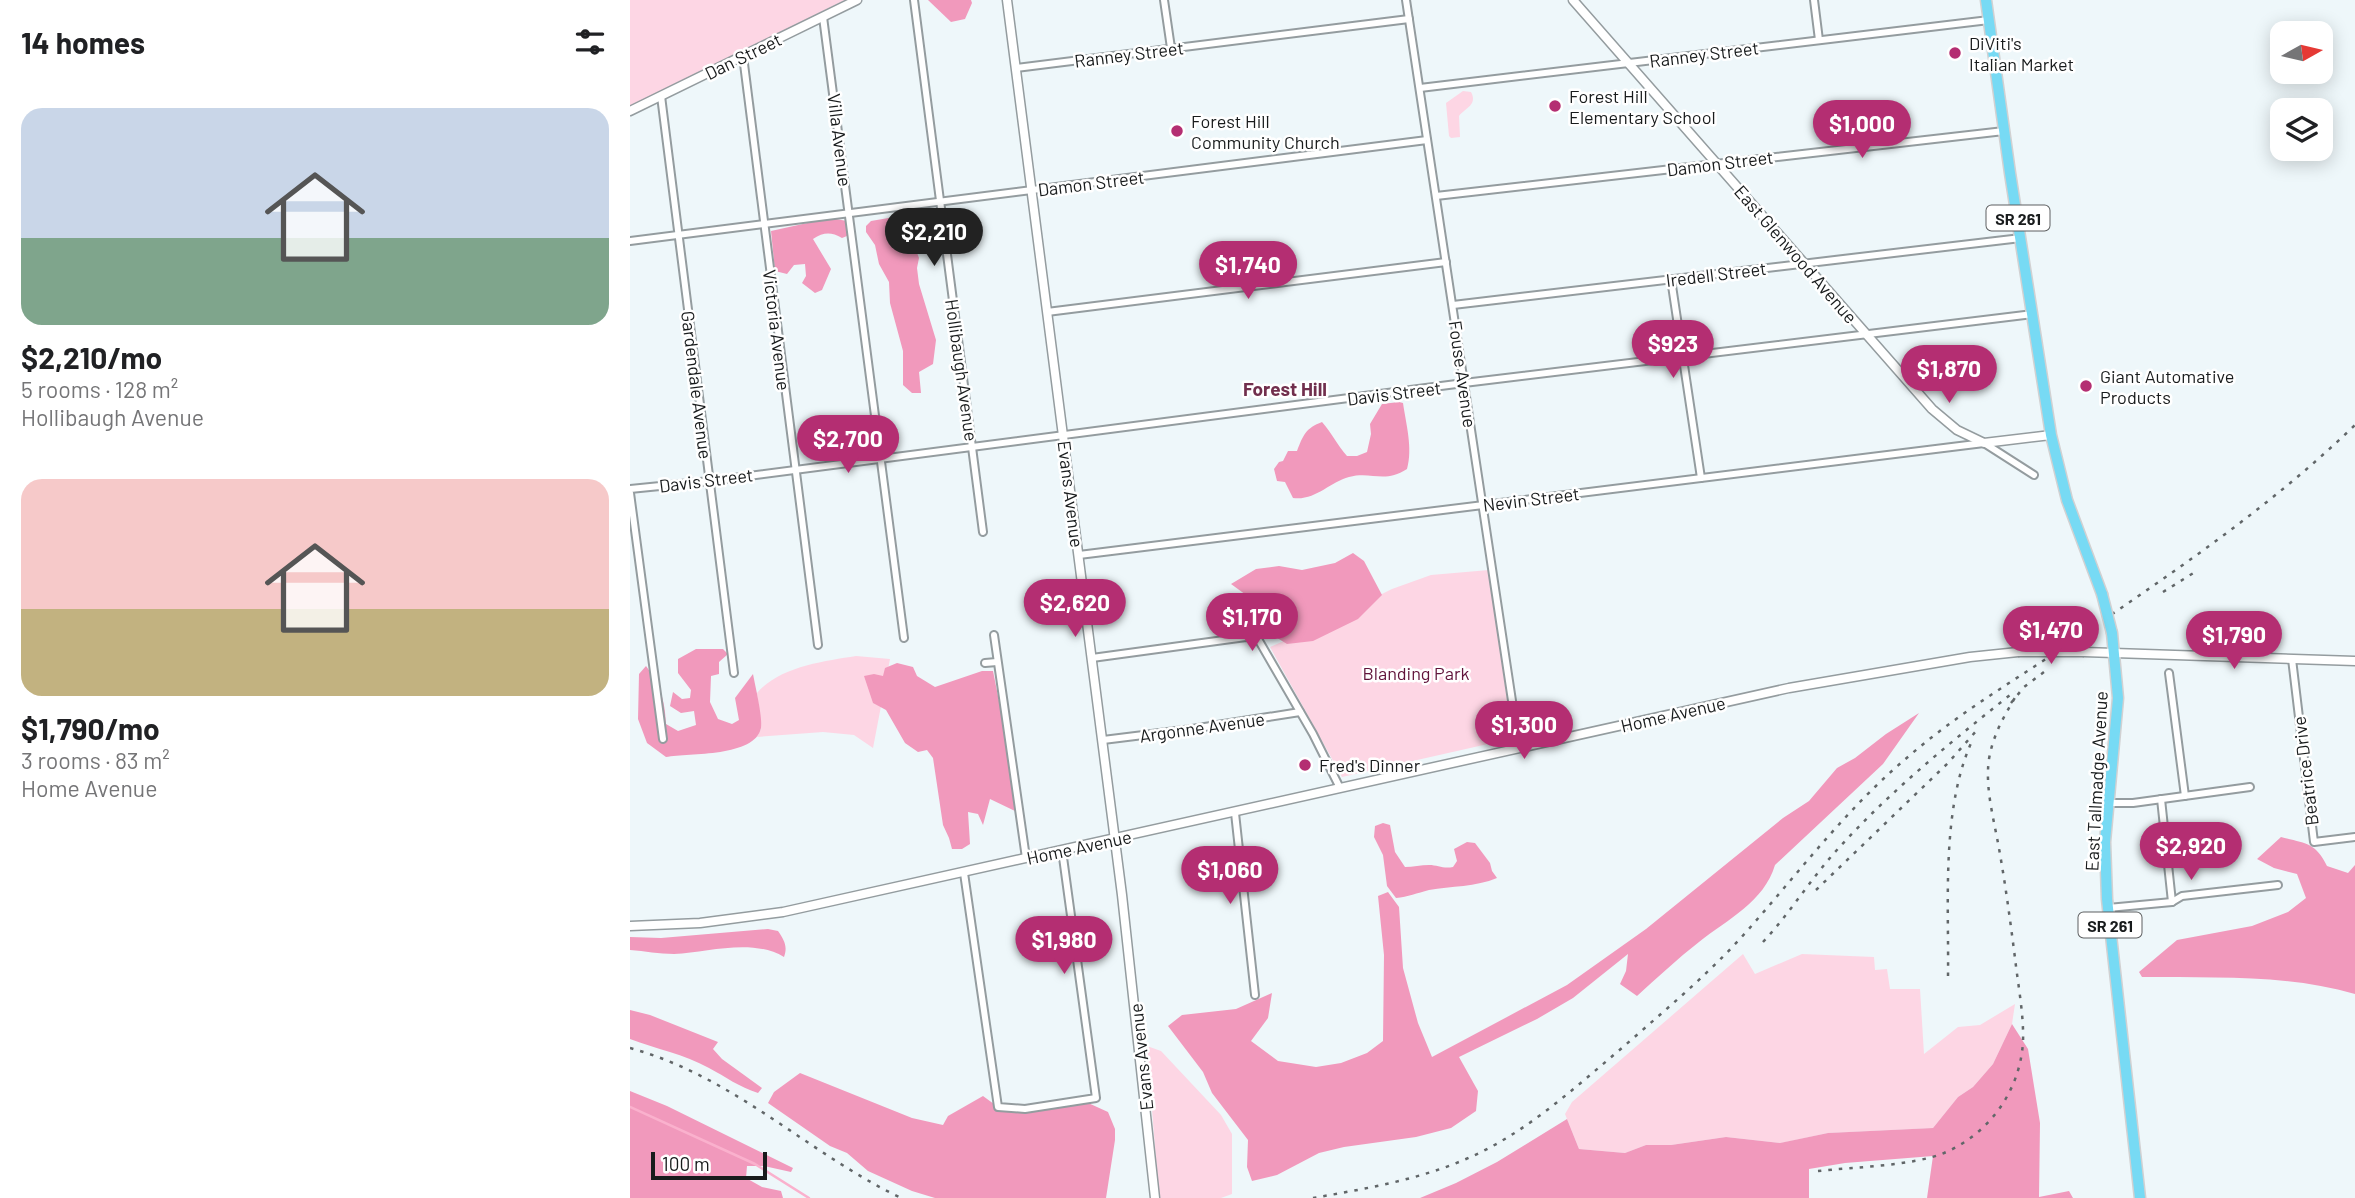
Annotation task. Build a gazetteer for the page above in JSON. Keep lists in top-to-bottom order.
{
  "streets": {
    "main road": ["SR 261", "East Tallmadge Avenue"],
    "street": [
      "Ranney Street",
      "Dan Street",
      "Villa Avenue",
      "Damon Street",
      "East Glenwood Avenue",
      "Iredell Street",
      "Victoria Avenue",
      "Hollibaugh Avenue",
      "Fouse Avenue",
      "Gardendale Avenue",
      "Davis Street",
      "Evans Avenue",
      "Nevin Street",
      "Home Avenue",
      "Argonne Avenue",
      "Beatrice Drive"
    ]
  },
  "crossings": [
    ["Ranney Street", "East Glenwood Avenue"],
    ["Ranney Street", "Fouse Avenue"],
    ["Ranney Street", "Evans Avenue"],
    ["Ranney Street", "East Tallmadge Avenue"],
    ["Dan Street", "Villa Avenue"],
    ["Dan Street", "Victoria Avenue"],
    ["Dan Street", "Gardendale Avenue"],
    ["Villa Avenue", "Damon Street"],
    ["Villa Avenue", "Davis Street"],
    ["Damon Street", "East Glenwood Avenue"],
    ["Damon Street", "Victoria Avenue"],
    ["Damon Street", "Hollibaugh Avenue"],
    ["Damon Street", "Fouse Avenue"],
    ["Damon Street", "Gardendale Avenue"],
    ["Damon Street", "Evans Avenue"],
    ["Damon Street", "East Tallmadge Avenue"],
    ["East Glenwood Avenue", "Iredell Street"],
    ["East Glenwood Avenue", "Davis Street"],
    ["East Glenwood Avenue", "Nevin Street"],
    ["Iredell Street", "Fouse Avenue"],
    ["Iredell Street", "East Tallmadge Avenue"],
    ["Victoria Avenue", "Davis Street"],
    ["Hollibaugh Avenue", "Davis Street"],
    ["Fouse Avenue", "Davis Street"],
    ["Fouse Avenue", "Nevin Street"],
    ["Fouse Avenue", "Home Avenue"],
    ["Gardendale Avenue", "Davis Street"],
    ["Davis Street", "Evans Avenue"],
    ["Davis Street", "East Tallmadge Avenue"],
    ["Evans Avenue", "Nevin Street"],
    ["Evans Avenue", "Home Avenue"],
    ["Evans Avenue", "Argonne Avenue"],
    ["Home Avenue", "Beatrice Drive"],
    ["Home Avenue", "East Tallmadge Avenue"]
  ],
  "districts": ["Forest Hill"],
  "parks": ["Blanding Park"],
  "places": [
    "DiViti's Italian Market",
    "Forest Hill Elementary School",
    "Forest Hill Community Church",
    "Giant Automative Products",
    "Fred's Dinner"
  ],
  "scale_bar": "100 m",
  "north": "right",
  "page": {
    "heading": "14 homes",
    "list": [
      {
        "name": "$2,210/mo",
        "note": "5 rooms · 128 m² · Hollibaugh Avenue"
      },
      {
        "name": "$1,790/mo",
        "note": "3 rooms · 83 m² · Home Avenue"
      }
    ],
    "price": [
      "$1,000",
      "$2,210",
      "$1,740",
      "$923",
      "$1,870",
      "$2,700",
      "$2,620",
      "$1,170",
      "$1,470",
      "$1,790",
      "$1,300",
      "$2,920",
      "$1,060",
      "$1,980"
    ],
    "scale": "100 m"
  }
}
